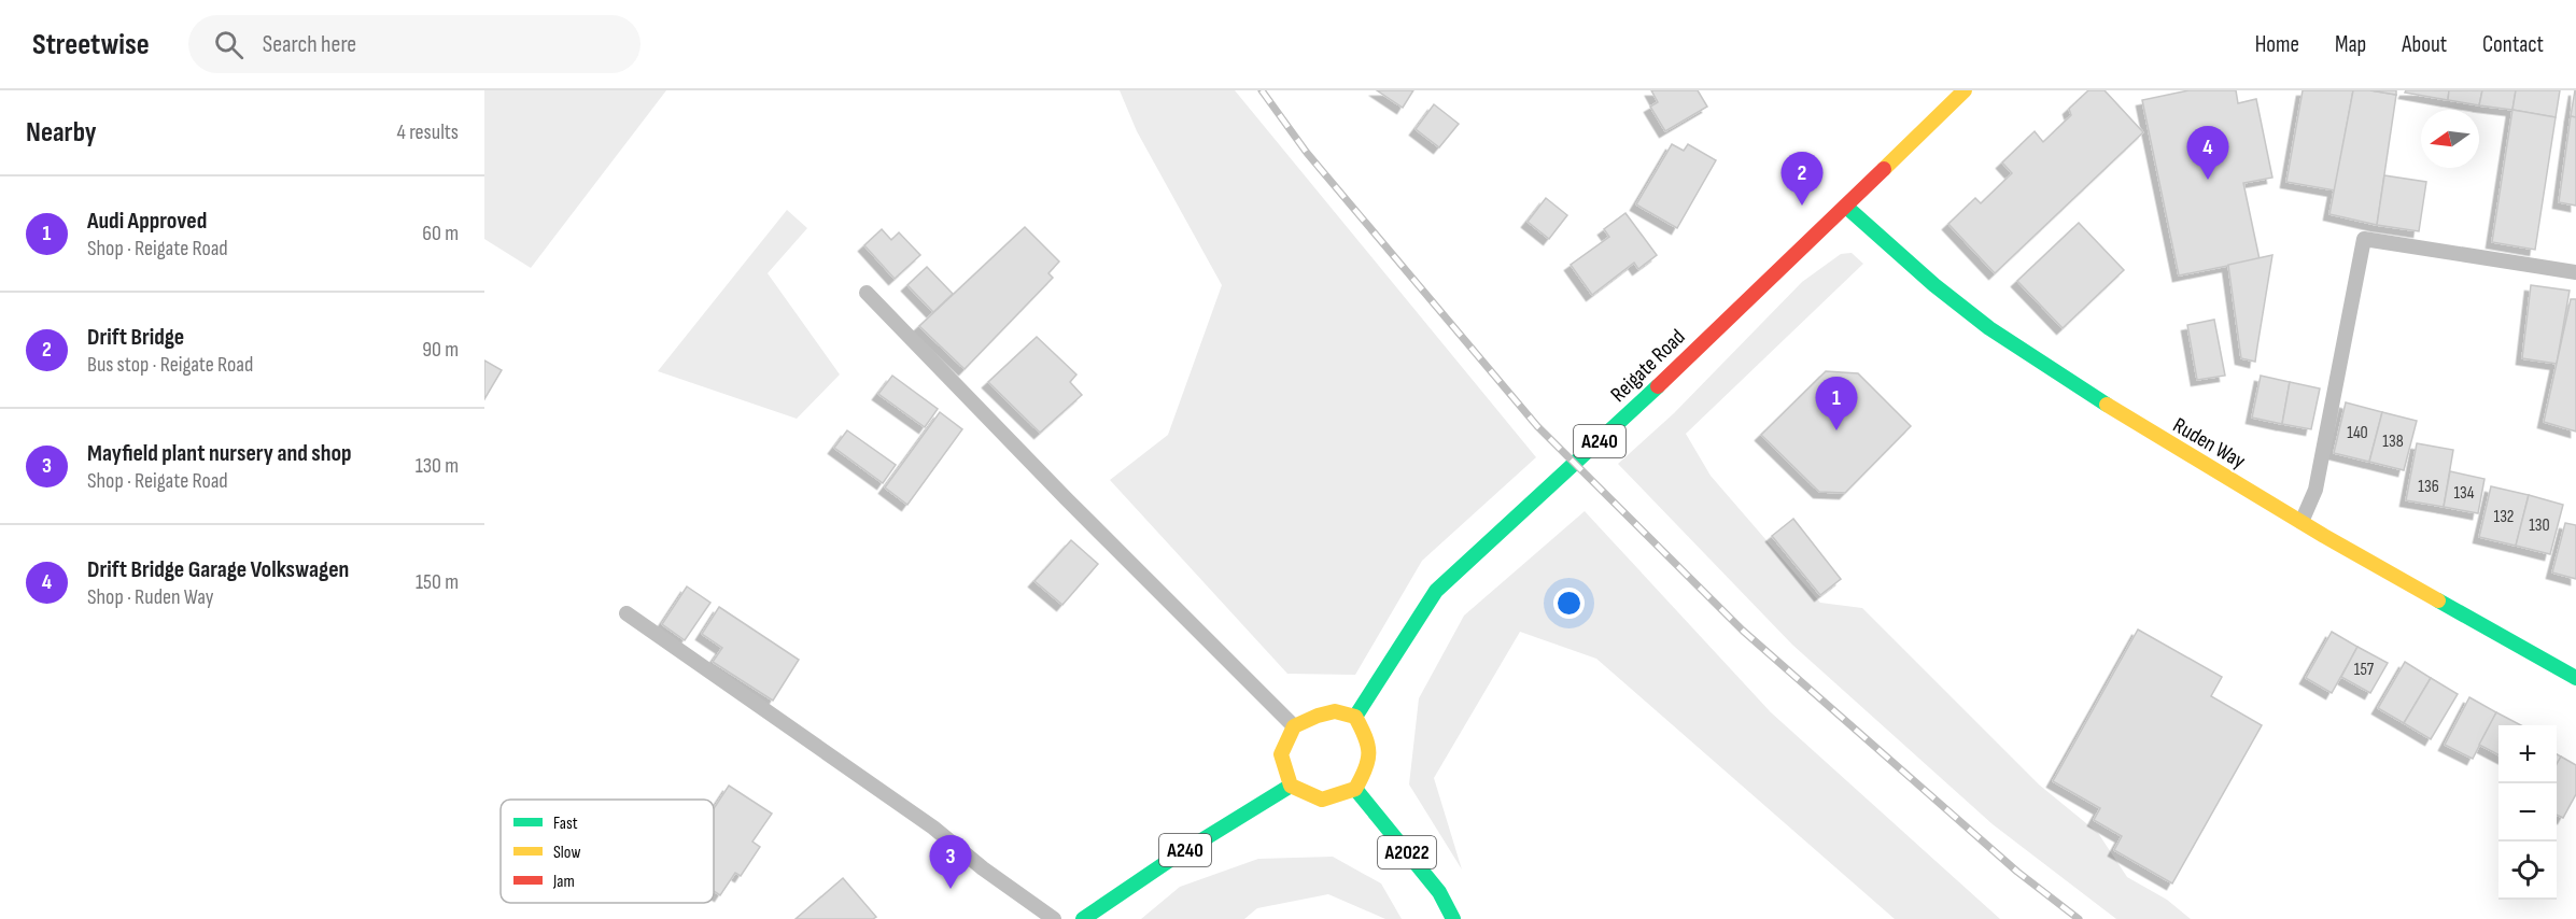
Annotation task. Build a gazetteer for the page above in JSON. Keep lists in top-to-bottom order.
{
  "streets": {
    "main road": [
      "Reigate Road",
      "A240",
      "Ruden Way",
      "A2022"
    ]
  },
  "crossings": [
    ["Reigate Road", "A240"],
    ["Reigate Road", "Ruden Way"],
    ["Reigate Road", "A2022"],
    ["A240", "A2022"]
  ],
  "house_numbers": [
    "140",
    "138",
    "136",
    "134",
    "132",
    "130",
    "157"
  ],
  "legend": ["Fast", "Slow", "Jam"],
  "north": "left",
  "page": {
    "header": "Streetwise",
    "search": "Search here",
    "nav": [
      "Home",
      "Map",
      "About",
      "Contact"
    ],
    "heading": ["Nearby", "4 results"],
    "pins": [
      "4",
      "2",
      "1",
      "3"
    ],
    "list": [
      {
        "mark": "1",
        "name": "Audi Approved",
        "note": "Shop · Reigate Road",
        "value": "60 m"
      },
      {
        "mark": "2",
        "name": "Drift Bridge",
        "note": "Bus stop · Reigate Road",
        "value": "90 m"
      },
      {
        "mark": "3",
        "name": "Mayfield plant nursery and shop",
        "note": "Shop · Reigate Road",
        "value": "130 m"
      },
      {
        "mark": "4",
        "name": "Drift Bridge Garage Volkswagen",
        "note": "Shop · Ruden Way",
        "value": "150 m"
      }
    ],
    "map_buttons": ["+", "−"]
  }
}
